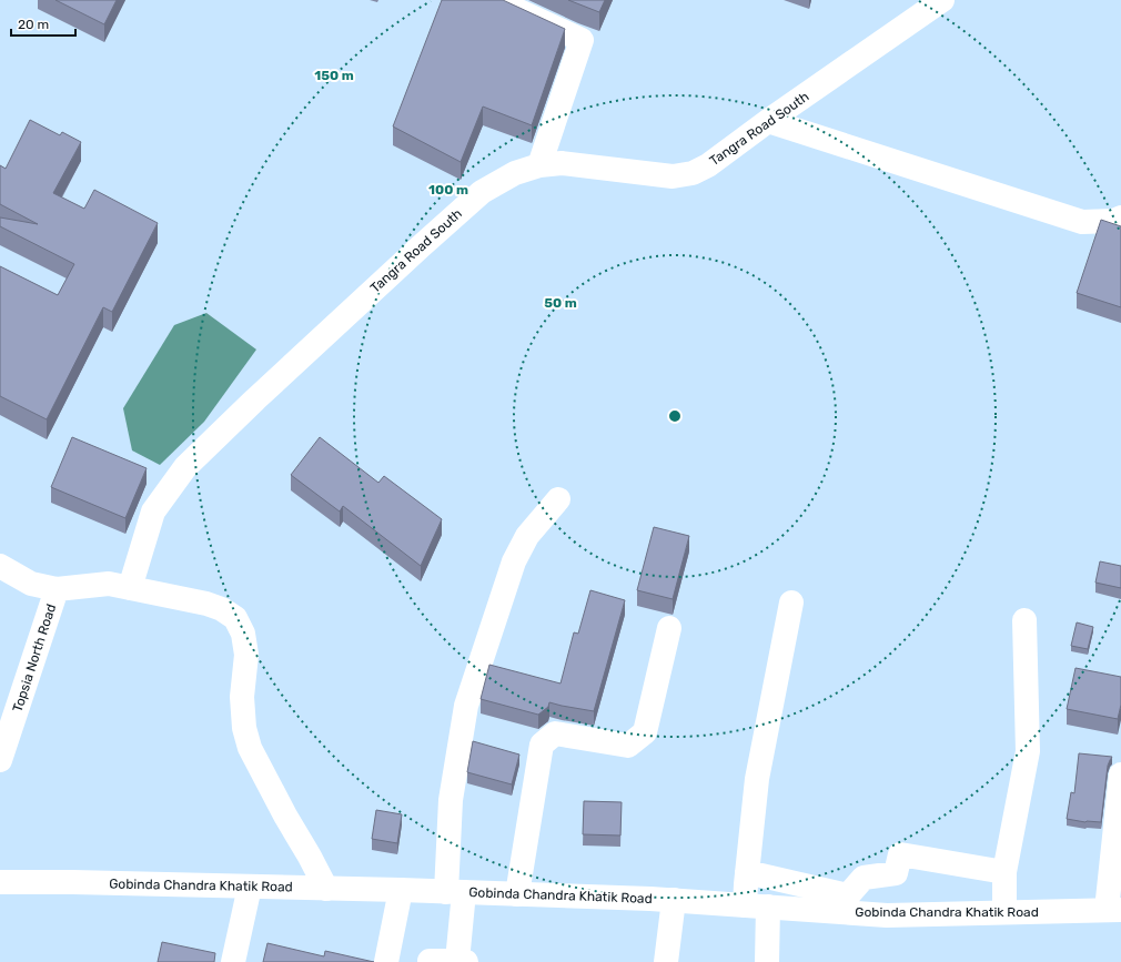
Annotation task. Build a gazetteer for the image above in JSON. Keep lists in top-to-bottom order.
{
  "streets": {
    "street": ["Tangra Road South", "Topsia North Road", "Gobinda Chandra Khatik Road"]
  },
  "scale_bar": "20 m",
  "rings": ["150 m", "100 m", "50 m"]
}
